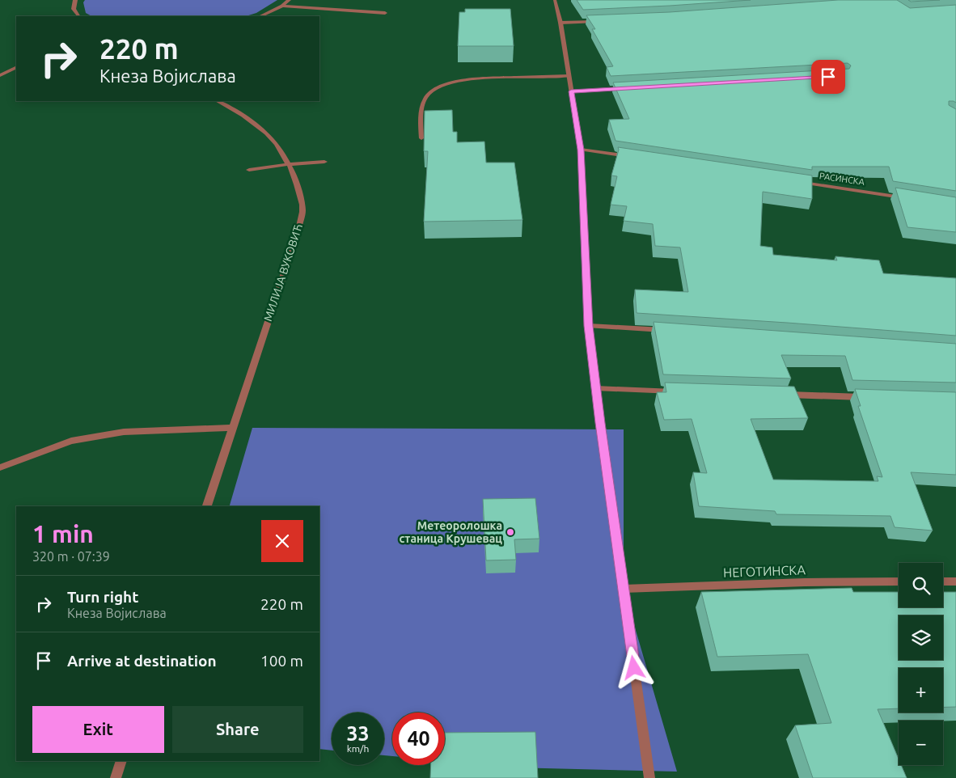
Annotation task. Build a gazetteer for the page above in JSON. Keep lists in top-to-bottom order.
{
  "streets": {
    "street": ["РАСИНСКА", "МИЛИЈА ВУКОВИЋ", "НЕГОТИНСКА"]
  },
  "places": ["Метеоролошка станица Крушевац"],
  "page": {
    "turn": ["220 m", "Кнеза Војислава"],
    "heading": ["1 min", "320 m · 07:39"],
    "map_buttons": ["+", "−"],
    "list": [
      {
        "name": "Turn right",
        "note": "Кнеза Војислава",
        "value": "220 m"
      },
      {
        "name": "Arrive at destination",
        "value": "100 m"
      }
    ],
    "buttons": ["Exit", "Share"],
    "speed": "33 km/h",
    "limit": "40"
  }
}
